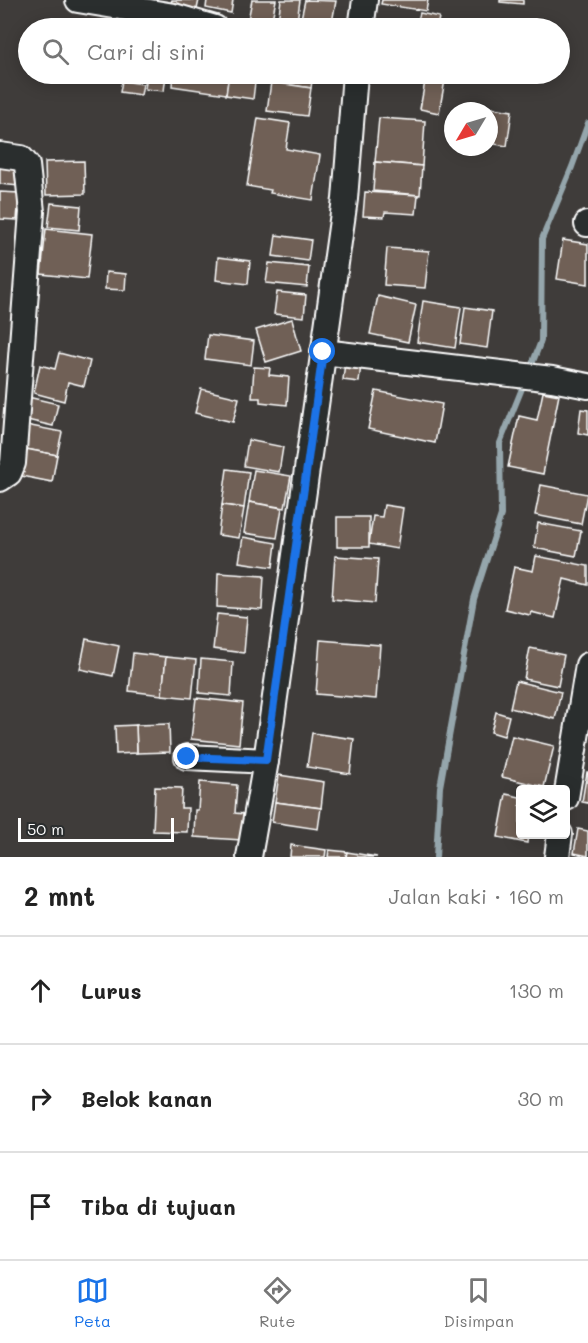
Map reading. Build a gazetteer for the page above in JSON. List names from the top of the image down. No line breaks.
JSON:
{"scale_bar":"50 m","north":"bottom left","page":{"search":"Cari di sini","scale":"50 m","heading":["2 mnt","Jalan kaki · 160 m"],"list":[["Lurus","130 m"],["Belok kanan","30 m"],"Tiba di tujuan"],"nav":["Peta","Rute","Disimpan"]}}
